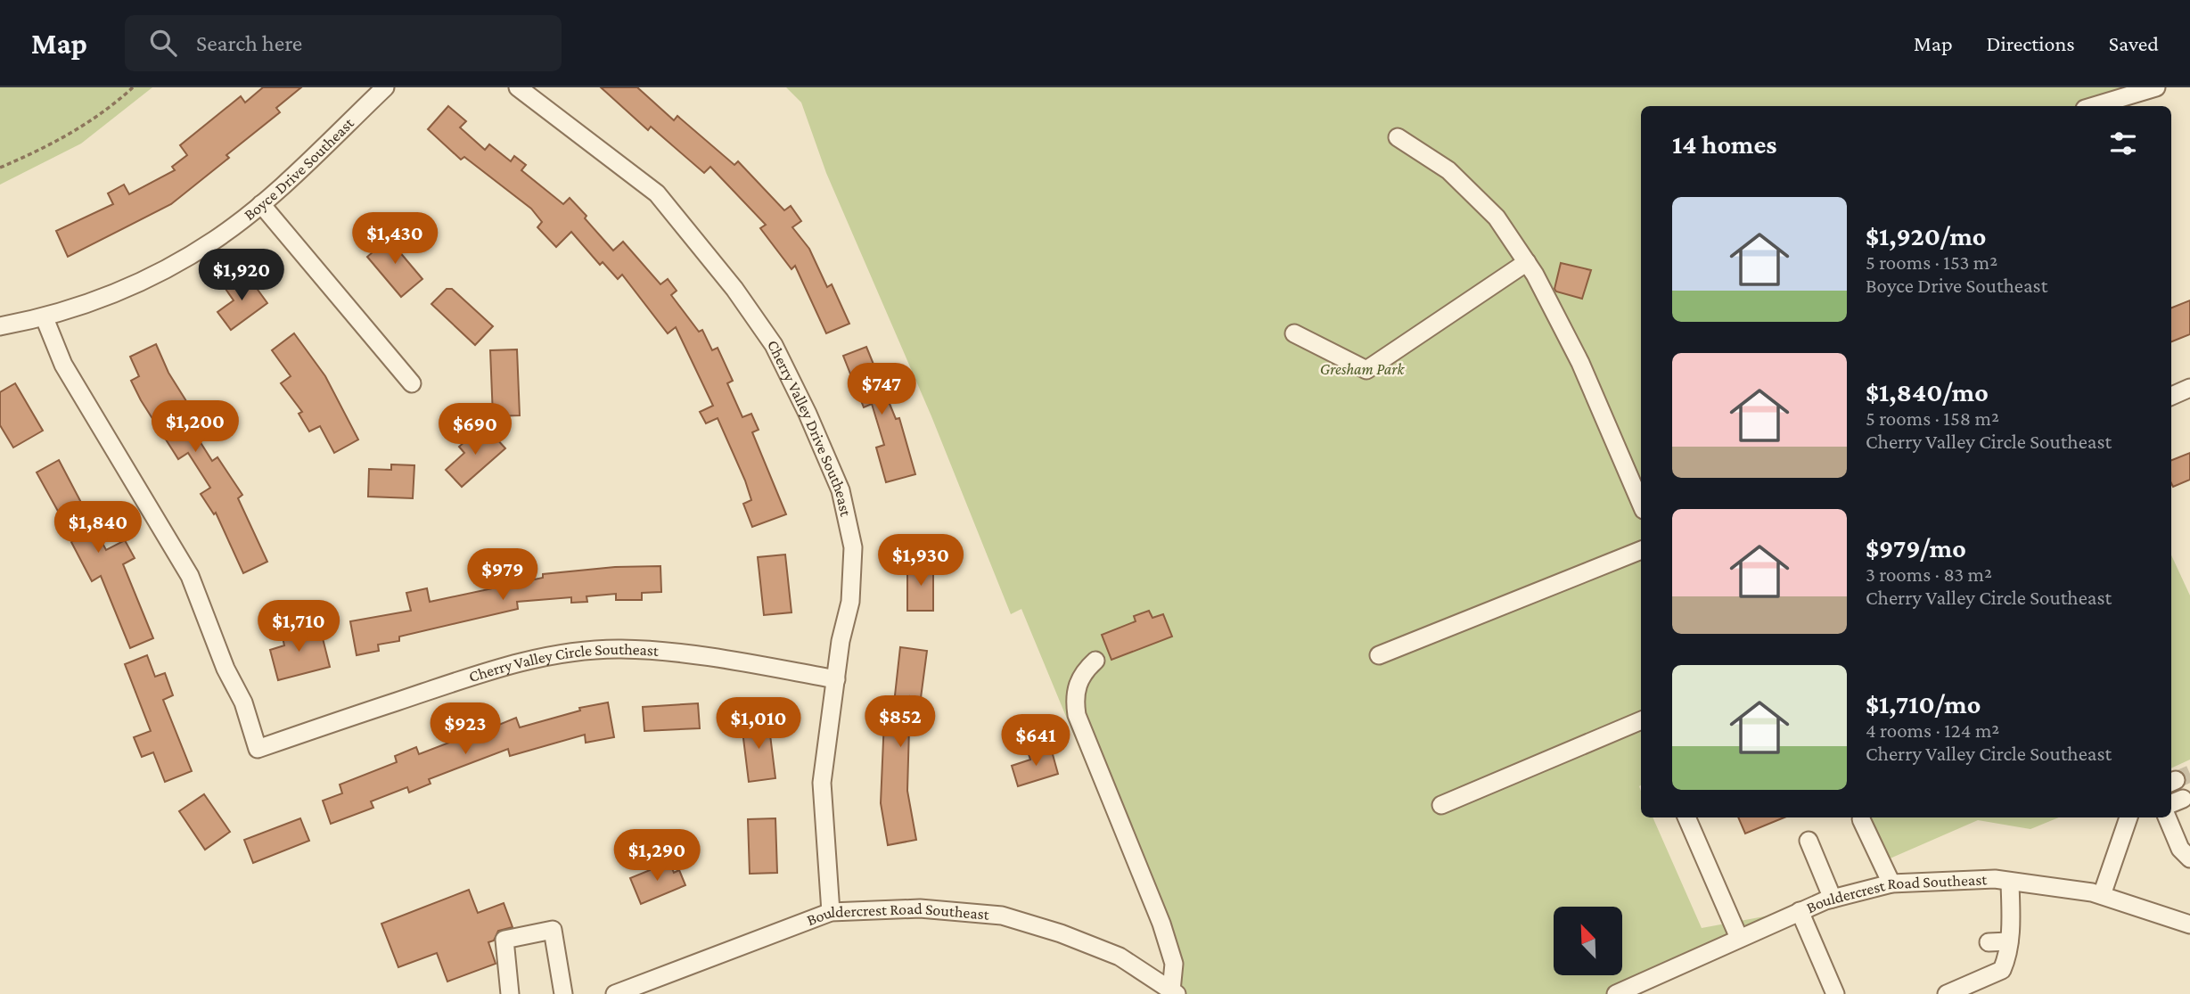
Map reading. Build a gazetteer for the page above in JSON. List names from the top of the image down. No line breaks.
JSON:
{"streets":{"street":["Boyce Drive Southeast","Cherry Valley Drive Southeast","Cherry Valley Circle Southeast","Bouldercrest Road Southeast"]},"crossings":[["Boyce Drive Southeast","Cherry Valley Circle Southeast"],["Cherry Valley Drive Southeast","Cherry Valley Circle Southeast"],["Cherry Valley Drive Southeast","Bouldercrest Road Southeast"]],"parks":["Gresham Park"],"north":"top left","page":{"header":"Map","search":"Search here","nav":["Map","Directions","Saved"],"heading":"14 homes","list":[{"name":"$1,920/mo","note":"5 rooms · 153 m² · Boyce Drive Southeast"},{"name":"$1,840/mo","note":"5 rooms · 158 m² · Cherry Valley Circle Southeast"},{"name":"$979/mo","note":"3 rooms · 83 m² · Cherry Valley Circle Southeast"},{"name":"$1,710/mo","note":"4 rooms · 124 m² · Cherry Valley Circle Southeast"}],"price":["$1,430","$1,920","$747","$1,200","$690","$1,840","$1,930","$979","$1,710","$852","$1,010","$923","$641","$1,290"]}}
